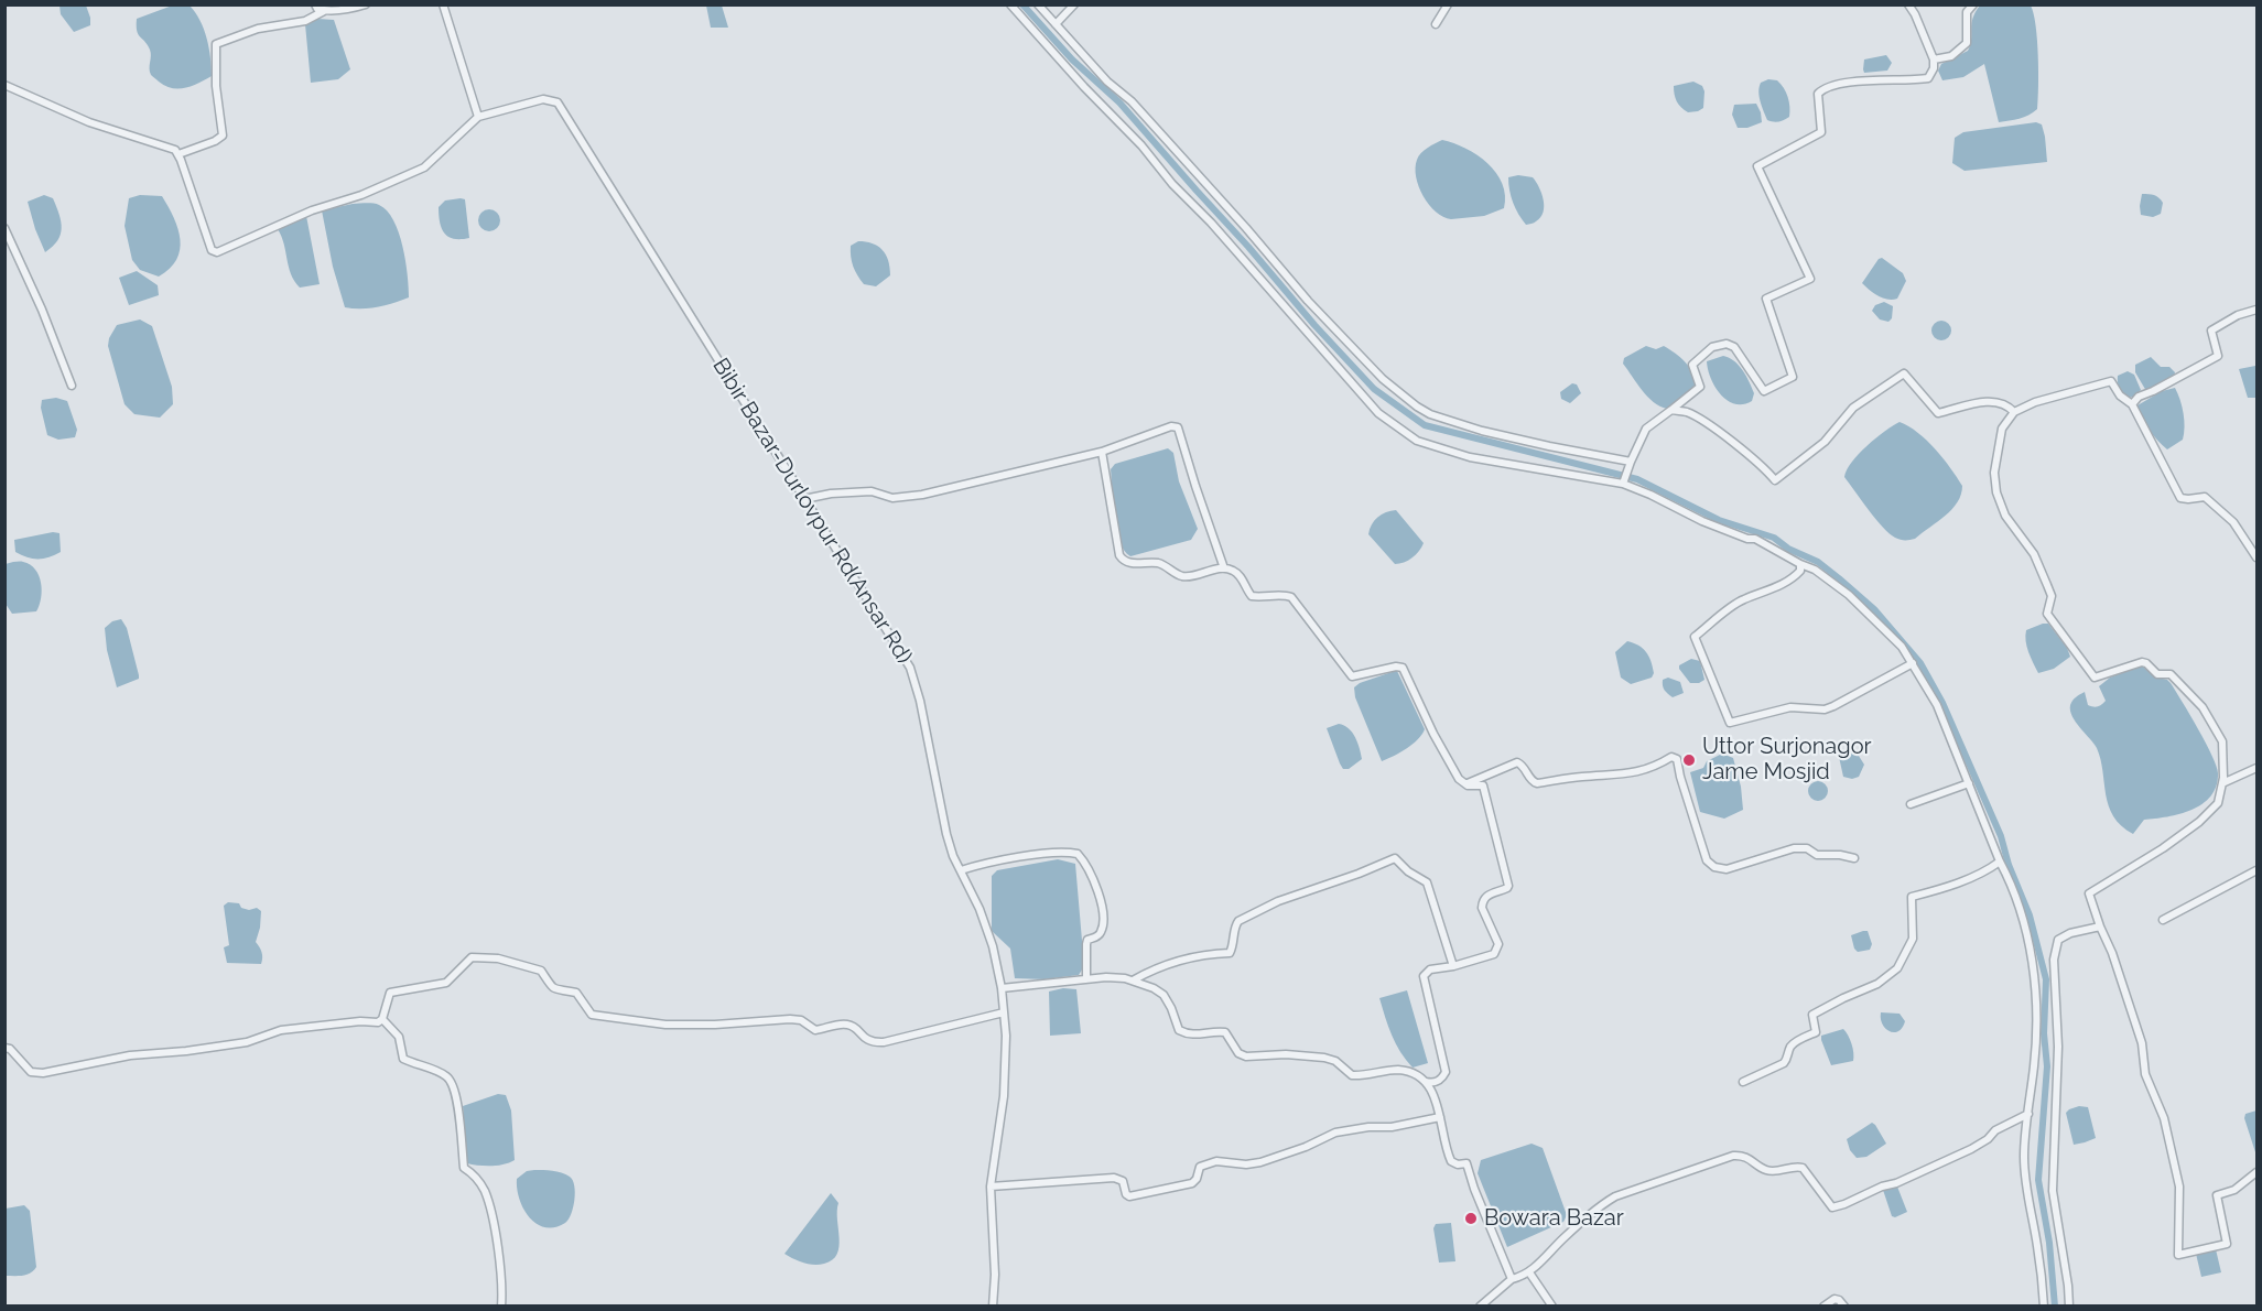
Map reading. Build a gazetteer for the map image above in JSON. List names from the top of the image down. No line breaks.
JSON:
{"streets":{"street":["Bibir Bazar-Durlovpur Rd(Ansar Rd)"]},"places":["Uttor Surjonagor Jame Mosjid","Bowara Bazar"]}
